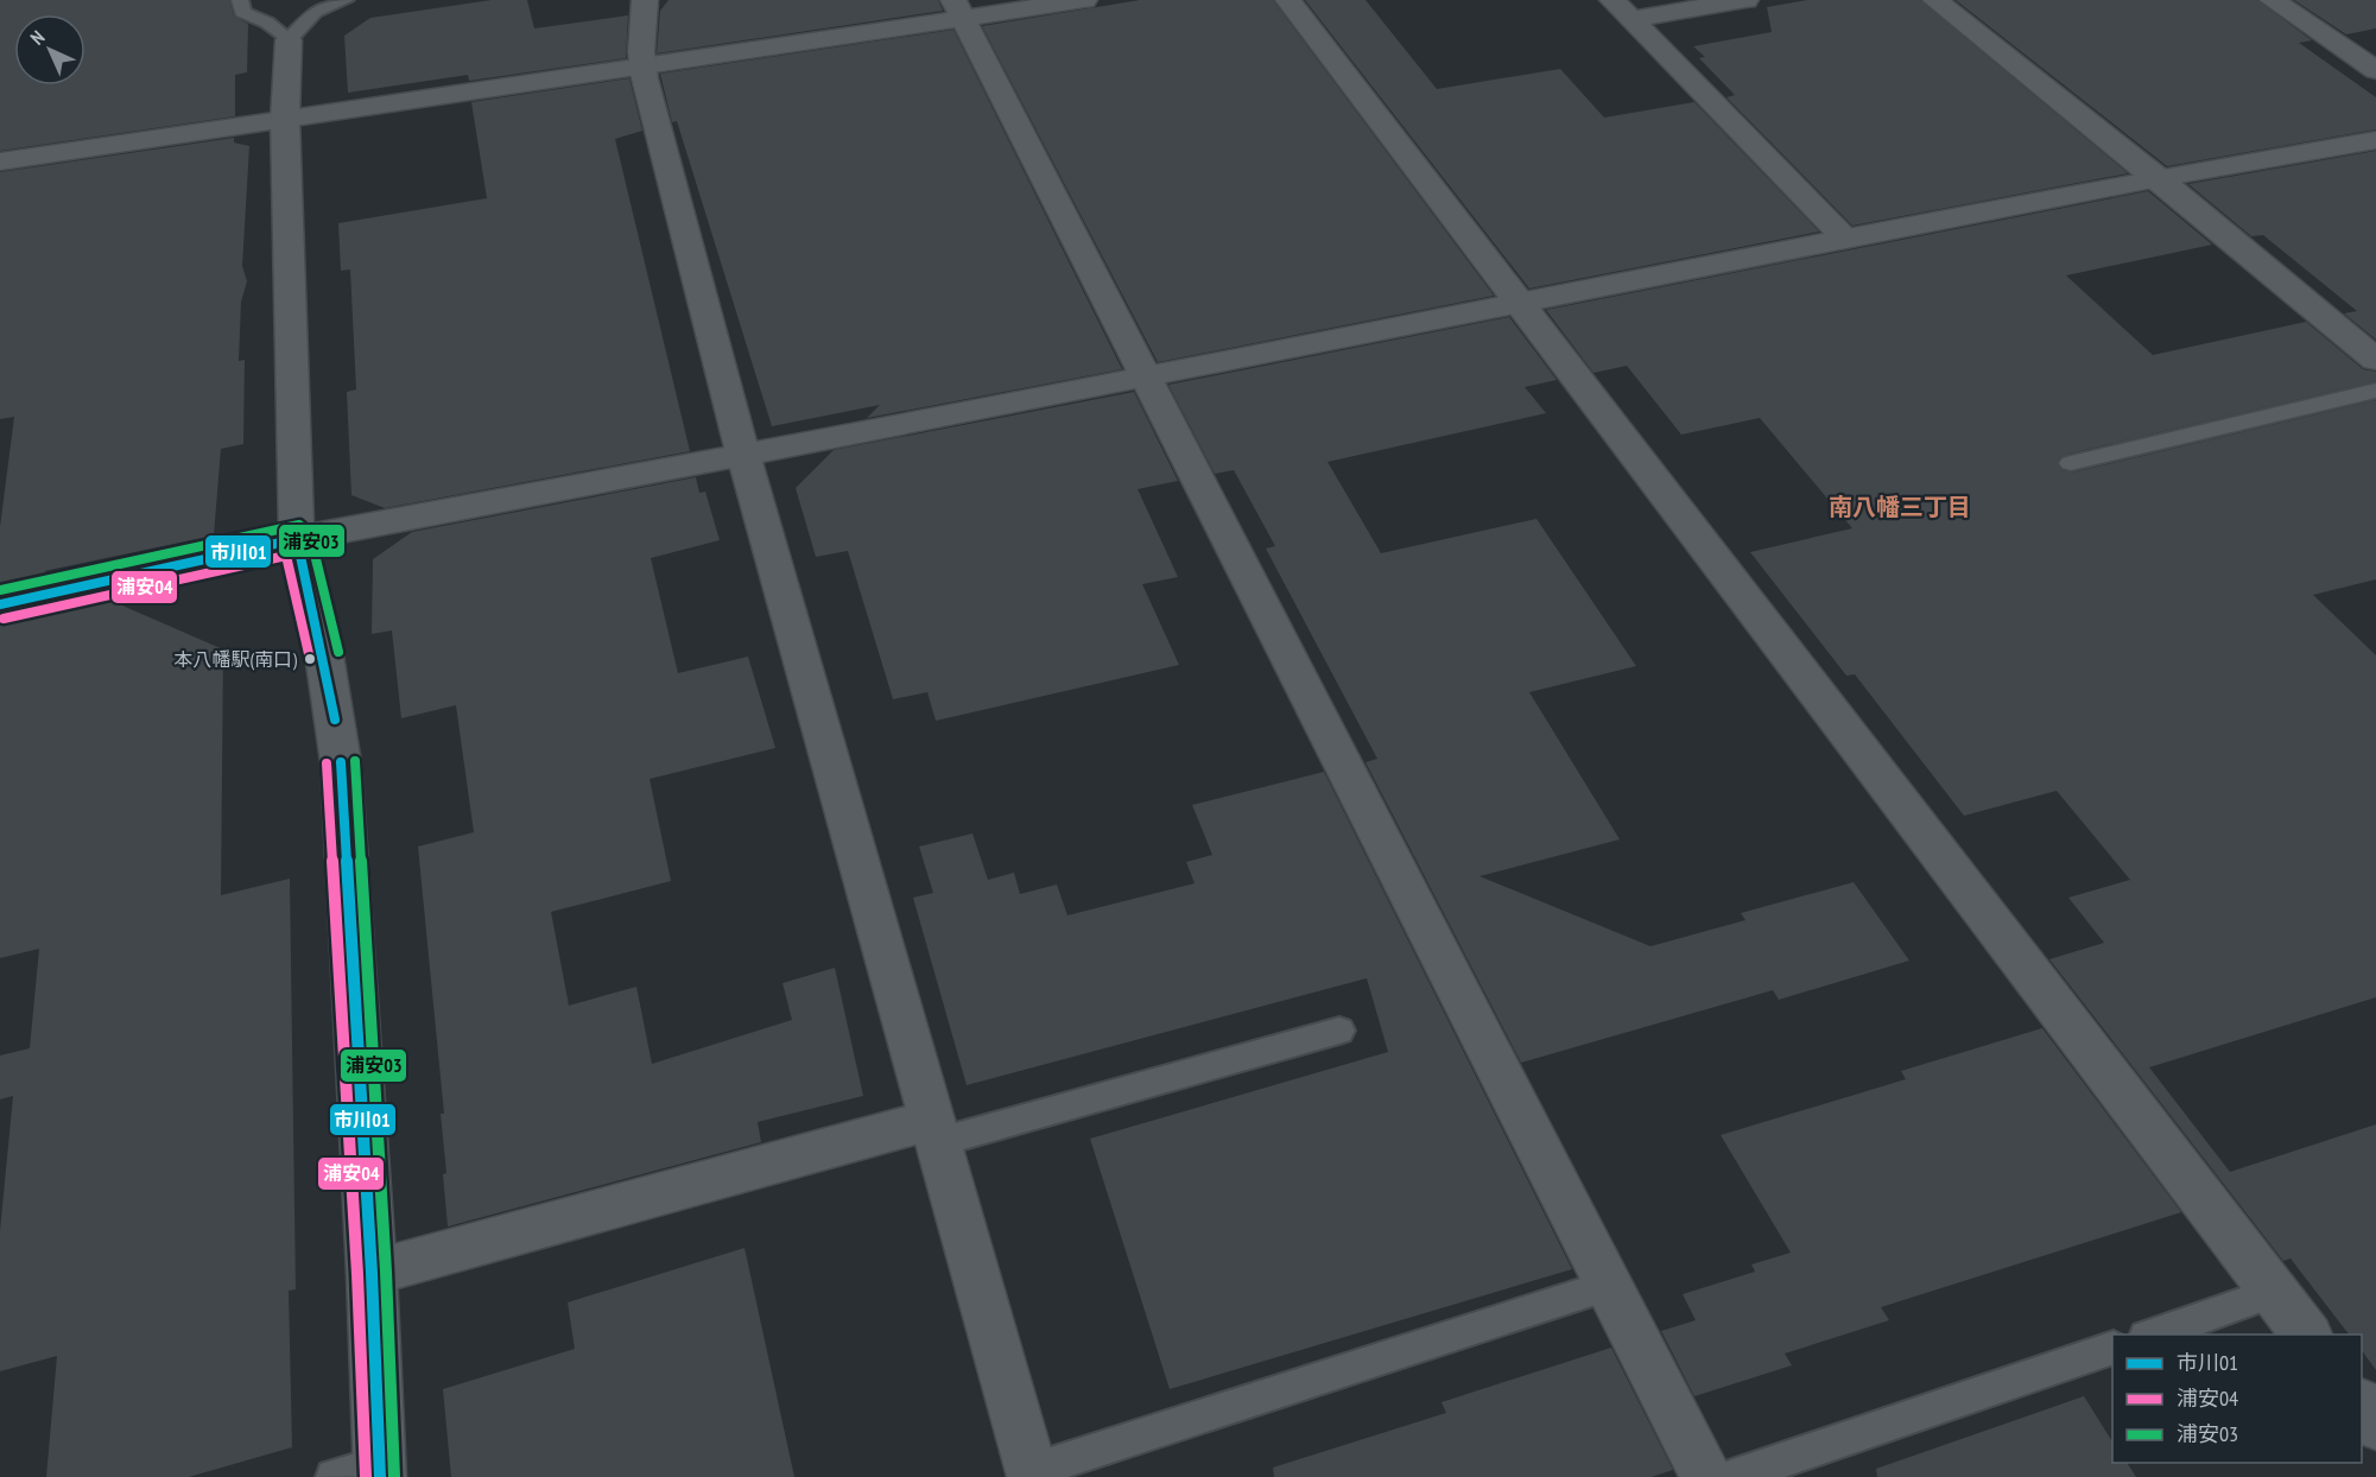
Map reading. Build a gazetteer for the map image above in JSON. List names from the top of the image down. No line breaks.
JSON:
{"districts":["南八幡三丁目"],"places":["本八幡駅(南口)"],"lines":["transit line 浦安03","transit line 市川01","transit line 浦安04"],"legend":["市川01","浦安04","浦安03"],"north":"top left"}
